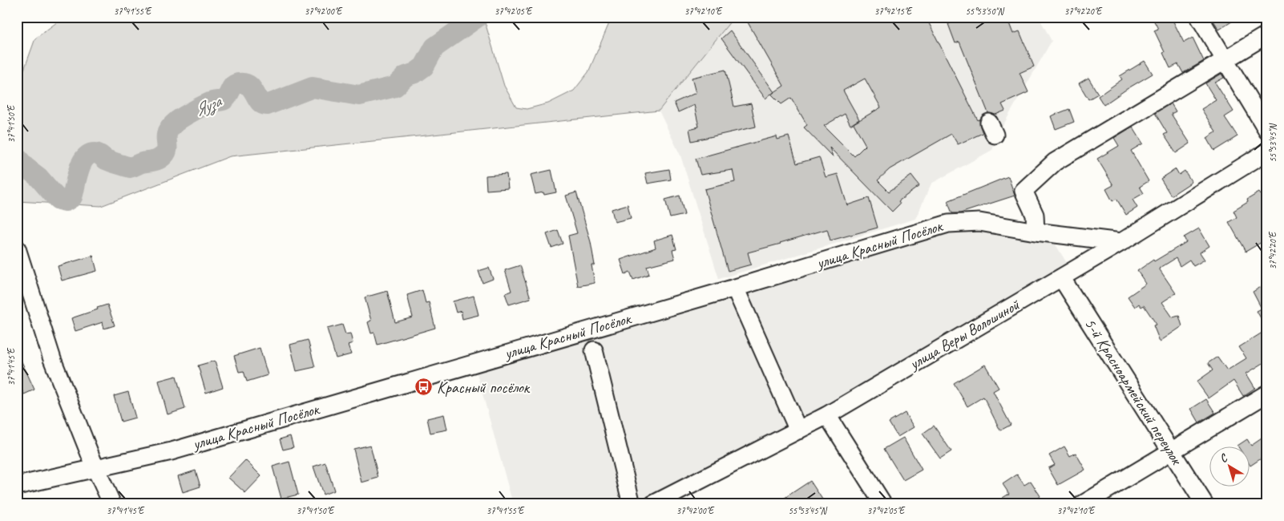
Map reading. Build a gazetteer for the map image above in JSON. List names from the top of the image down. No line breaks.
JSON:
{"streets":{"street":["улица Красный Посёлок","улица Веры Волошиной","5-й Красноармейский переулок"]},"crossings":[["улица Красный Посёлок","улица Веры Волошиной"],["улица Веры Волошиной","5-й Красноармейский переулок"]],"water":["Яуза"],"places":{"bus stop":["Красный посёлок"]},"north":"top left","coordinates":["37°41'55\"E","37°42'00\"E","37°42'05\"E","37°42'10\"E","37°42'15\"E","55°53'50\"N","37°42'20\"E","37°41'50\"E","55°53'45\"N","37°41'45\"E"]}
